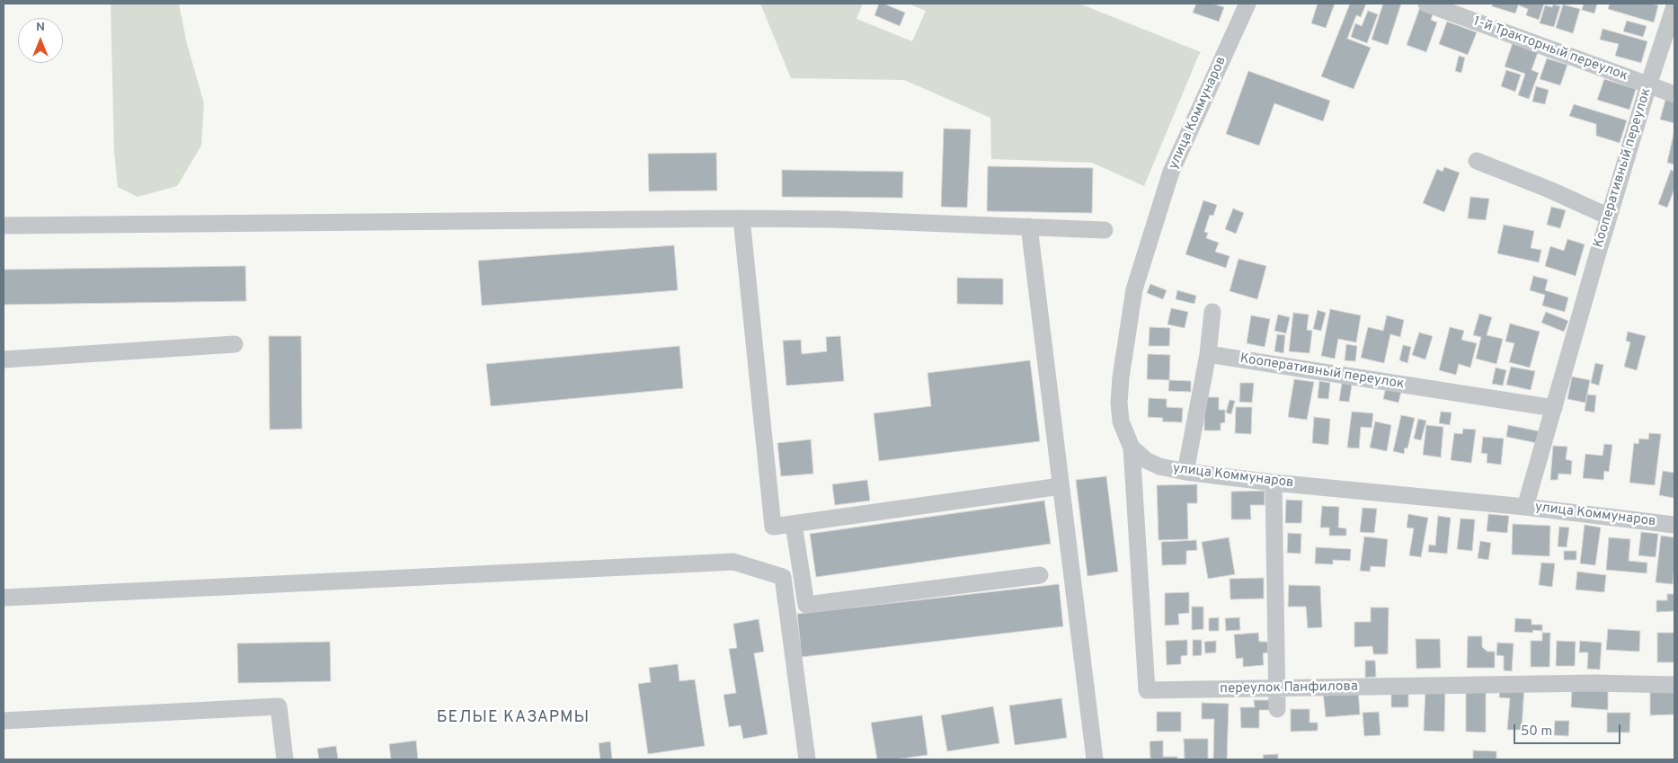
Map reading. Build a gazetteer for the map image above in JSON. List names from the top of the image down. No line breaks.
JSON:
{"streets":{"street":["1-й Тракторный переулок","улица Коммунаров","Кооперативный переулок","переулок Панфилова"]},"crossings":[["1-й Тракторный переулок","Кооперативный переулок"],["улица Коммунаров","Кооперативный переулок"],["улица Коммунаров","переулок Панфилова"]],"districts":["БЕЛЫЕ КАЗАРМЫ"],"scale_bar":"50 m","north":"top"}
